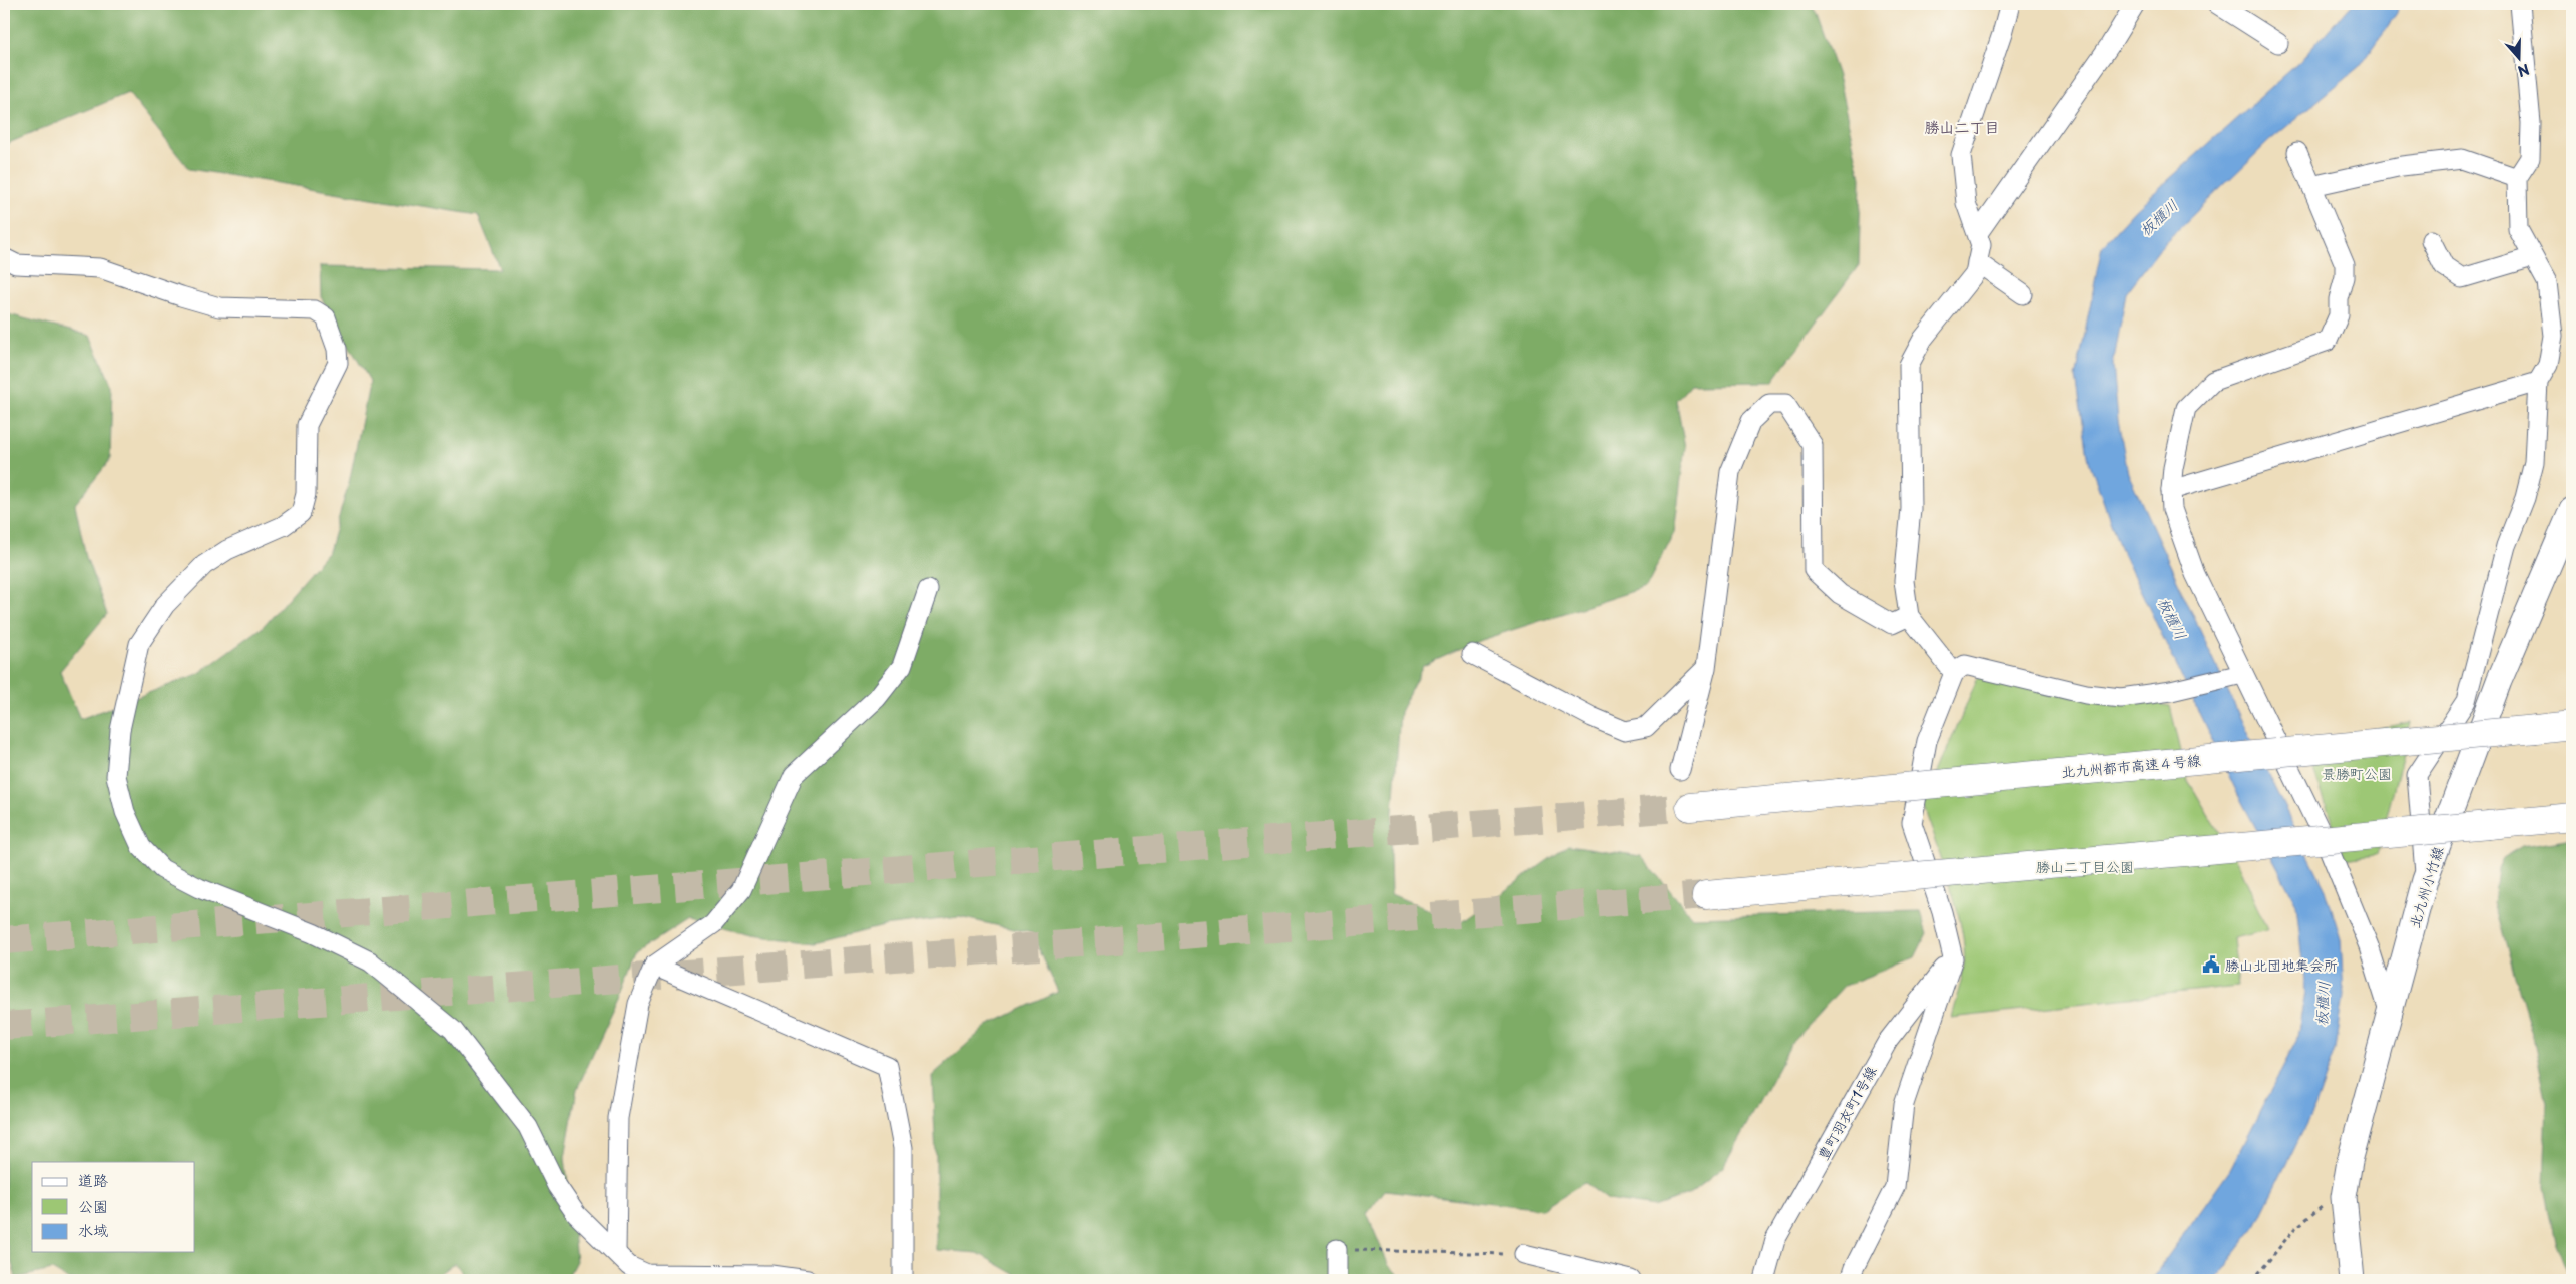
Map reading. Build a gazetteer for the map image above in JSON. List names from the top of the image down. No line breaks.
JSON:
{"streets":{"highway":["北九州都市高速４号線"],"main road":["北九州小竹線"],"street":["豊町羽衣町1号線"]},"districts":["勝山二丁目"],"water":["板櫃川"],"parks":["景勝町公園","勝山二丁目公園"],"places":{"public building":["勝山北団地集会所"]},"legend":["道路","公園","水域"],"north":"bottom"}
